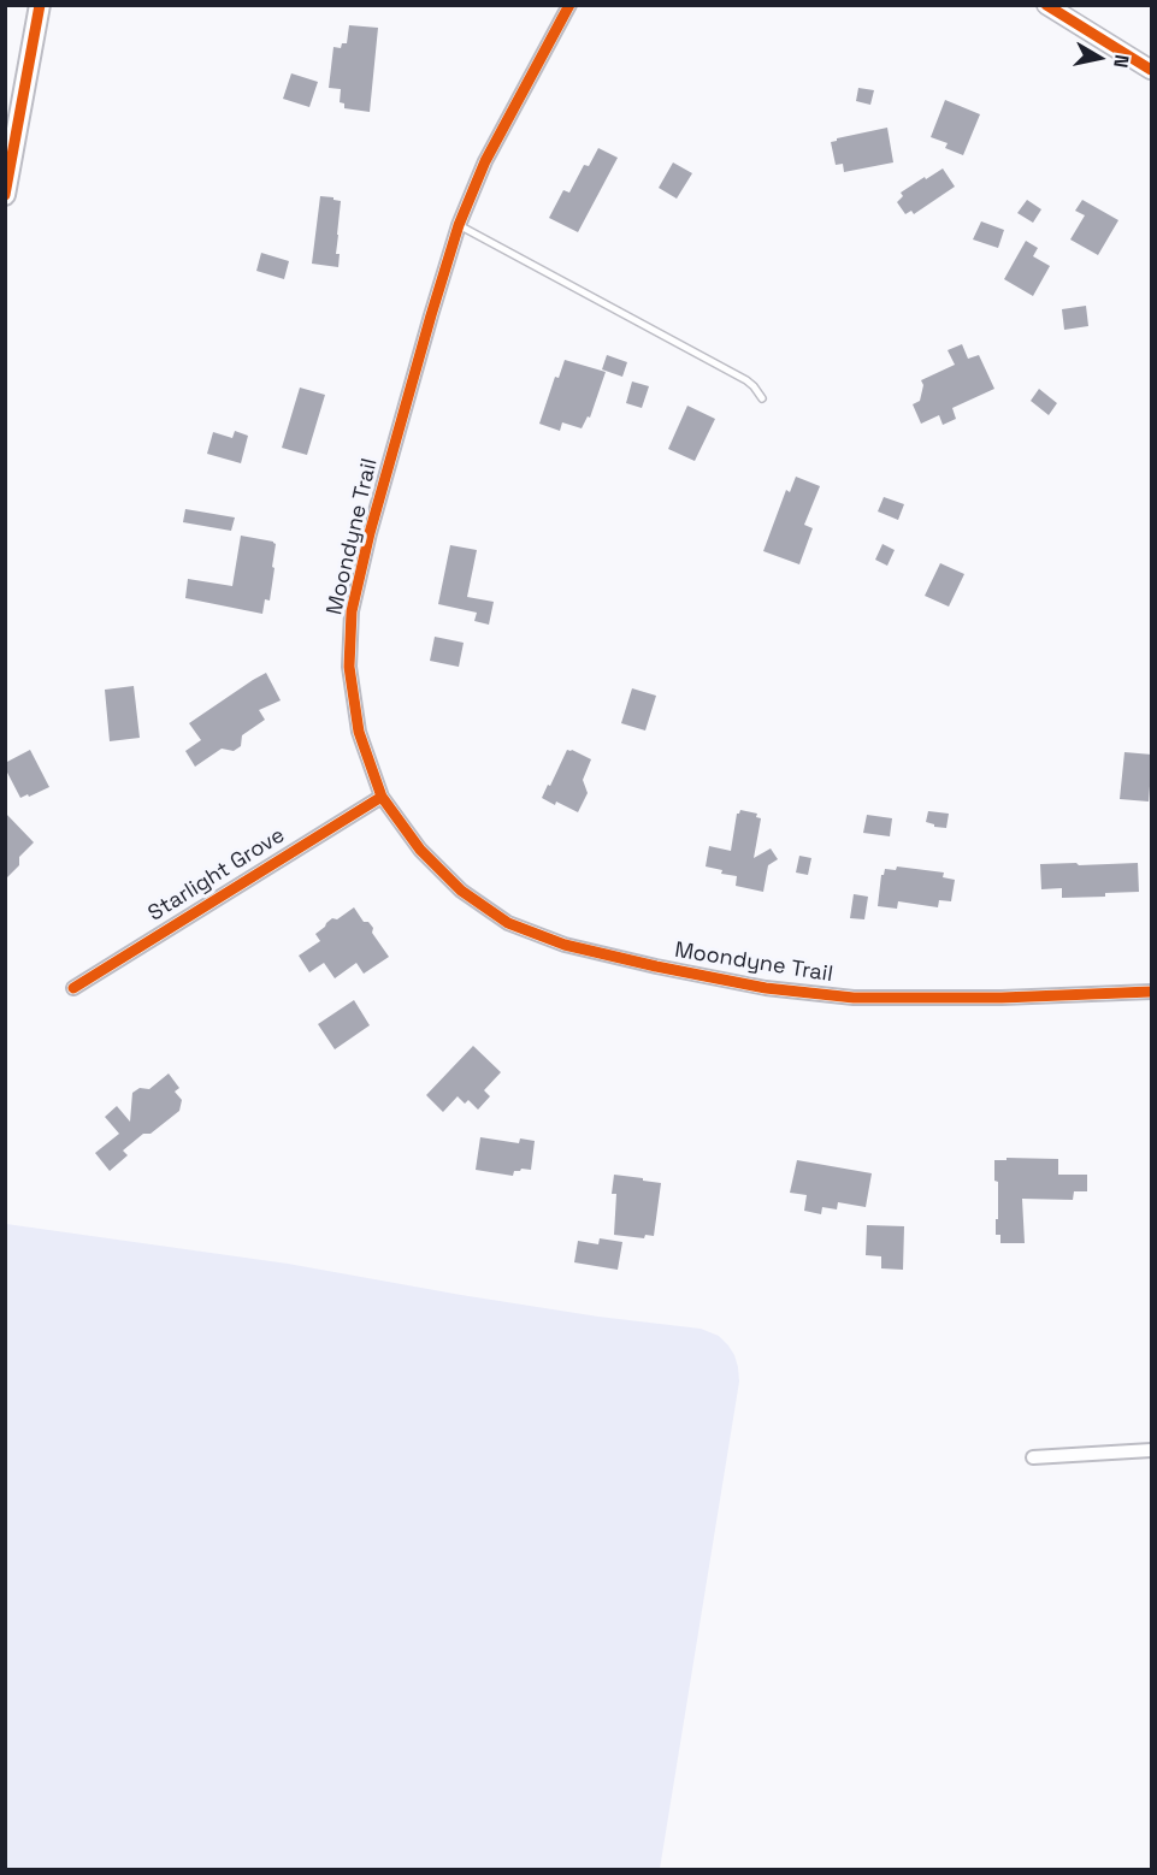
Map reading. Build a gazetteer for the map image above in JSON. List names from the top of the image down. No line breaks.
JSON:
{"streets":{"street":["Moondyne Trail","Starlight Grove"]},"crossings":[["Moondyne Trail","Starlight Grove"]],"north":"right"}
